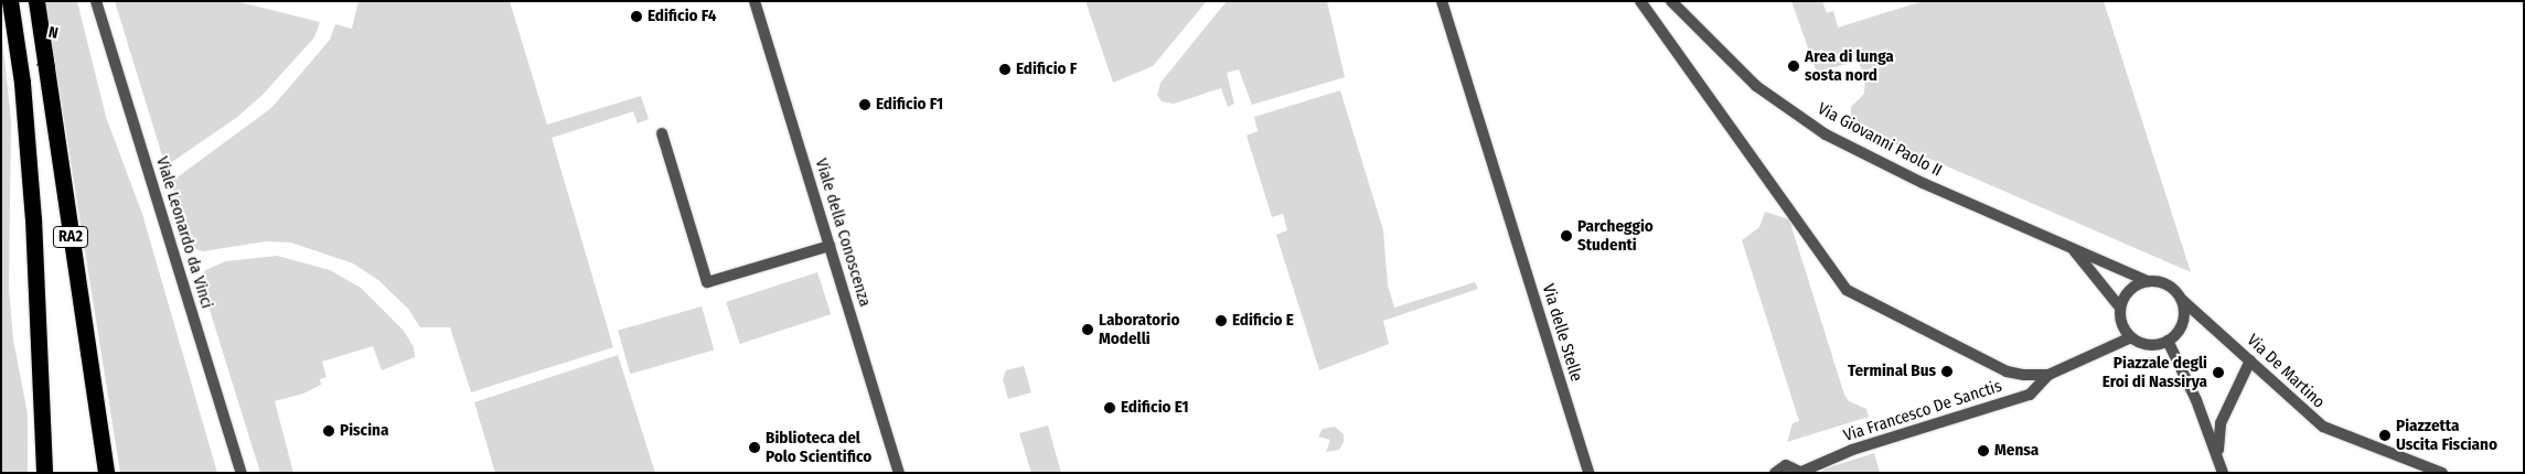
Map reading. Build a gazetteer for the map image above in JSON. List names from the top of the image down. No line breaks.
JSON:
{"streets":{"highway":["RA2"],"street":["Via Giovanni Paolo II","Viale Leonardo da Vinci","Viale della Conoscenza","Via delle Stelle","Via De Martino","Via Francesco De Sanctis"]},"crossings":[["Via Giovanni Paolo II","Via De Martino"]],"places":["Edificio F4","Area di lunga sosta nord","Edificio F","Edificio F1","Parcheggio Studenti","Edificio E","Laboratorio Modelli","Terminal Bus","Piazzale degli Eroi di Nassirya","Edificio E1","Piscina","Piazzetta Uscita Fisciano","Biblioteca del Polo Scientifico","Mensa"],"north":"top"}
